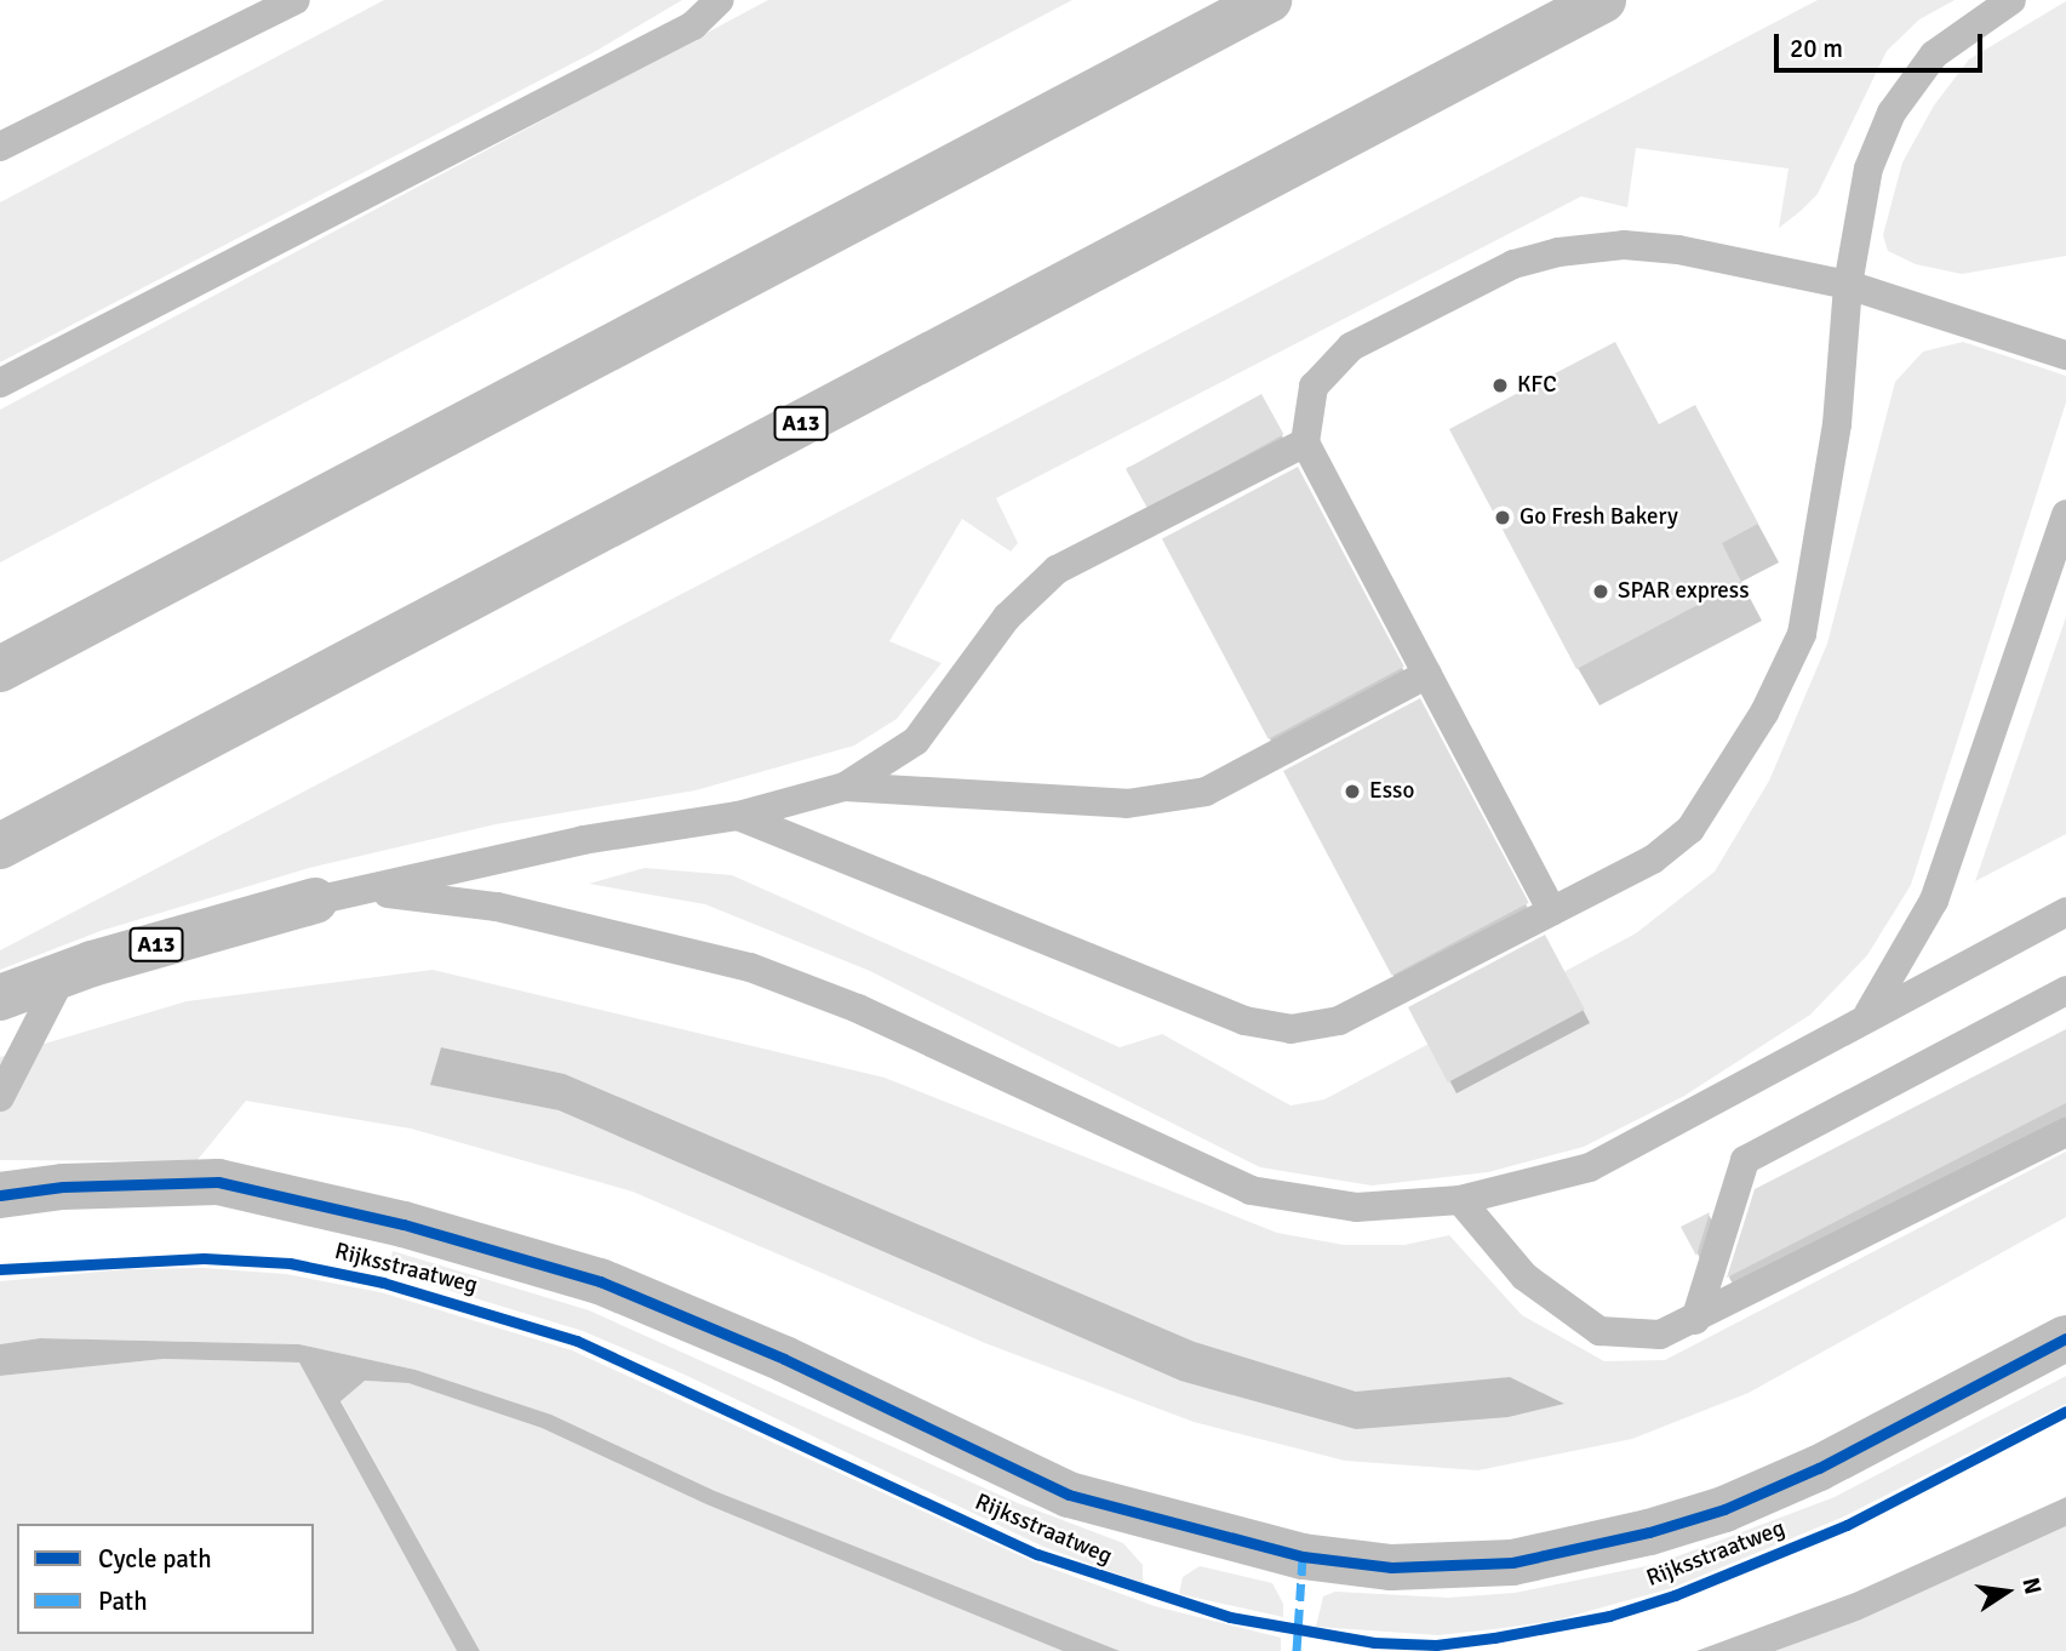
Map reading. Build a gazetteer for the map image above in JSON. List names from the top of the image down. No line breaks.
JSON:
{"streets":{"main road":["A13","Rijksstraatweg"]},"places":["KFC","Go Fresh Bakery","SPAR express","Esso"],"legend":["Cycle path","Path"],"scale_bar":"20 m","north":"right"}
